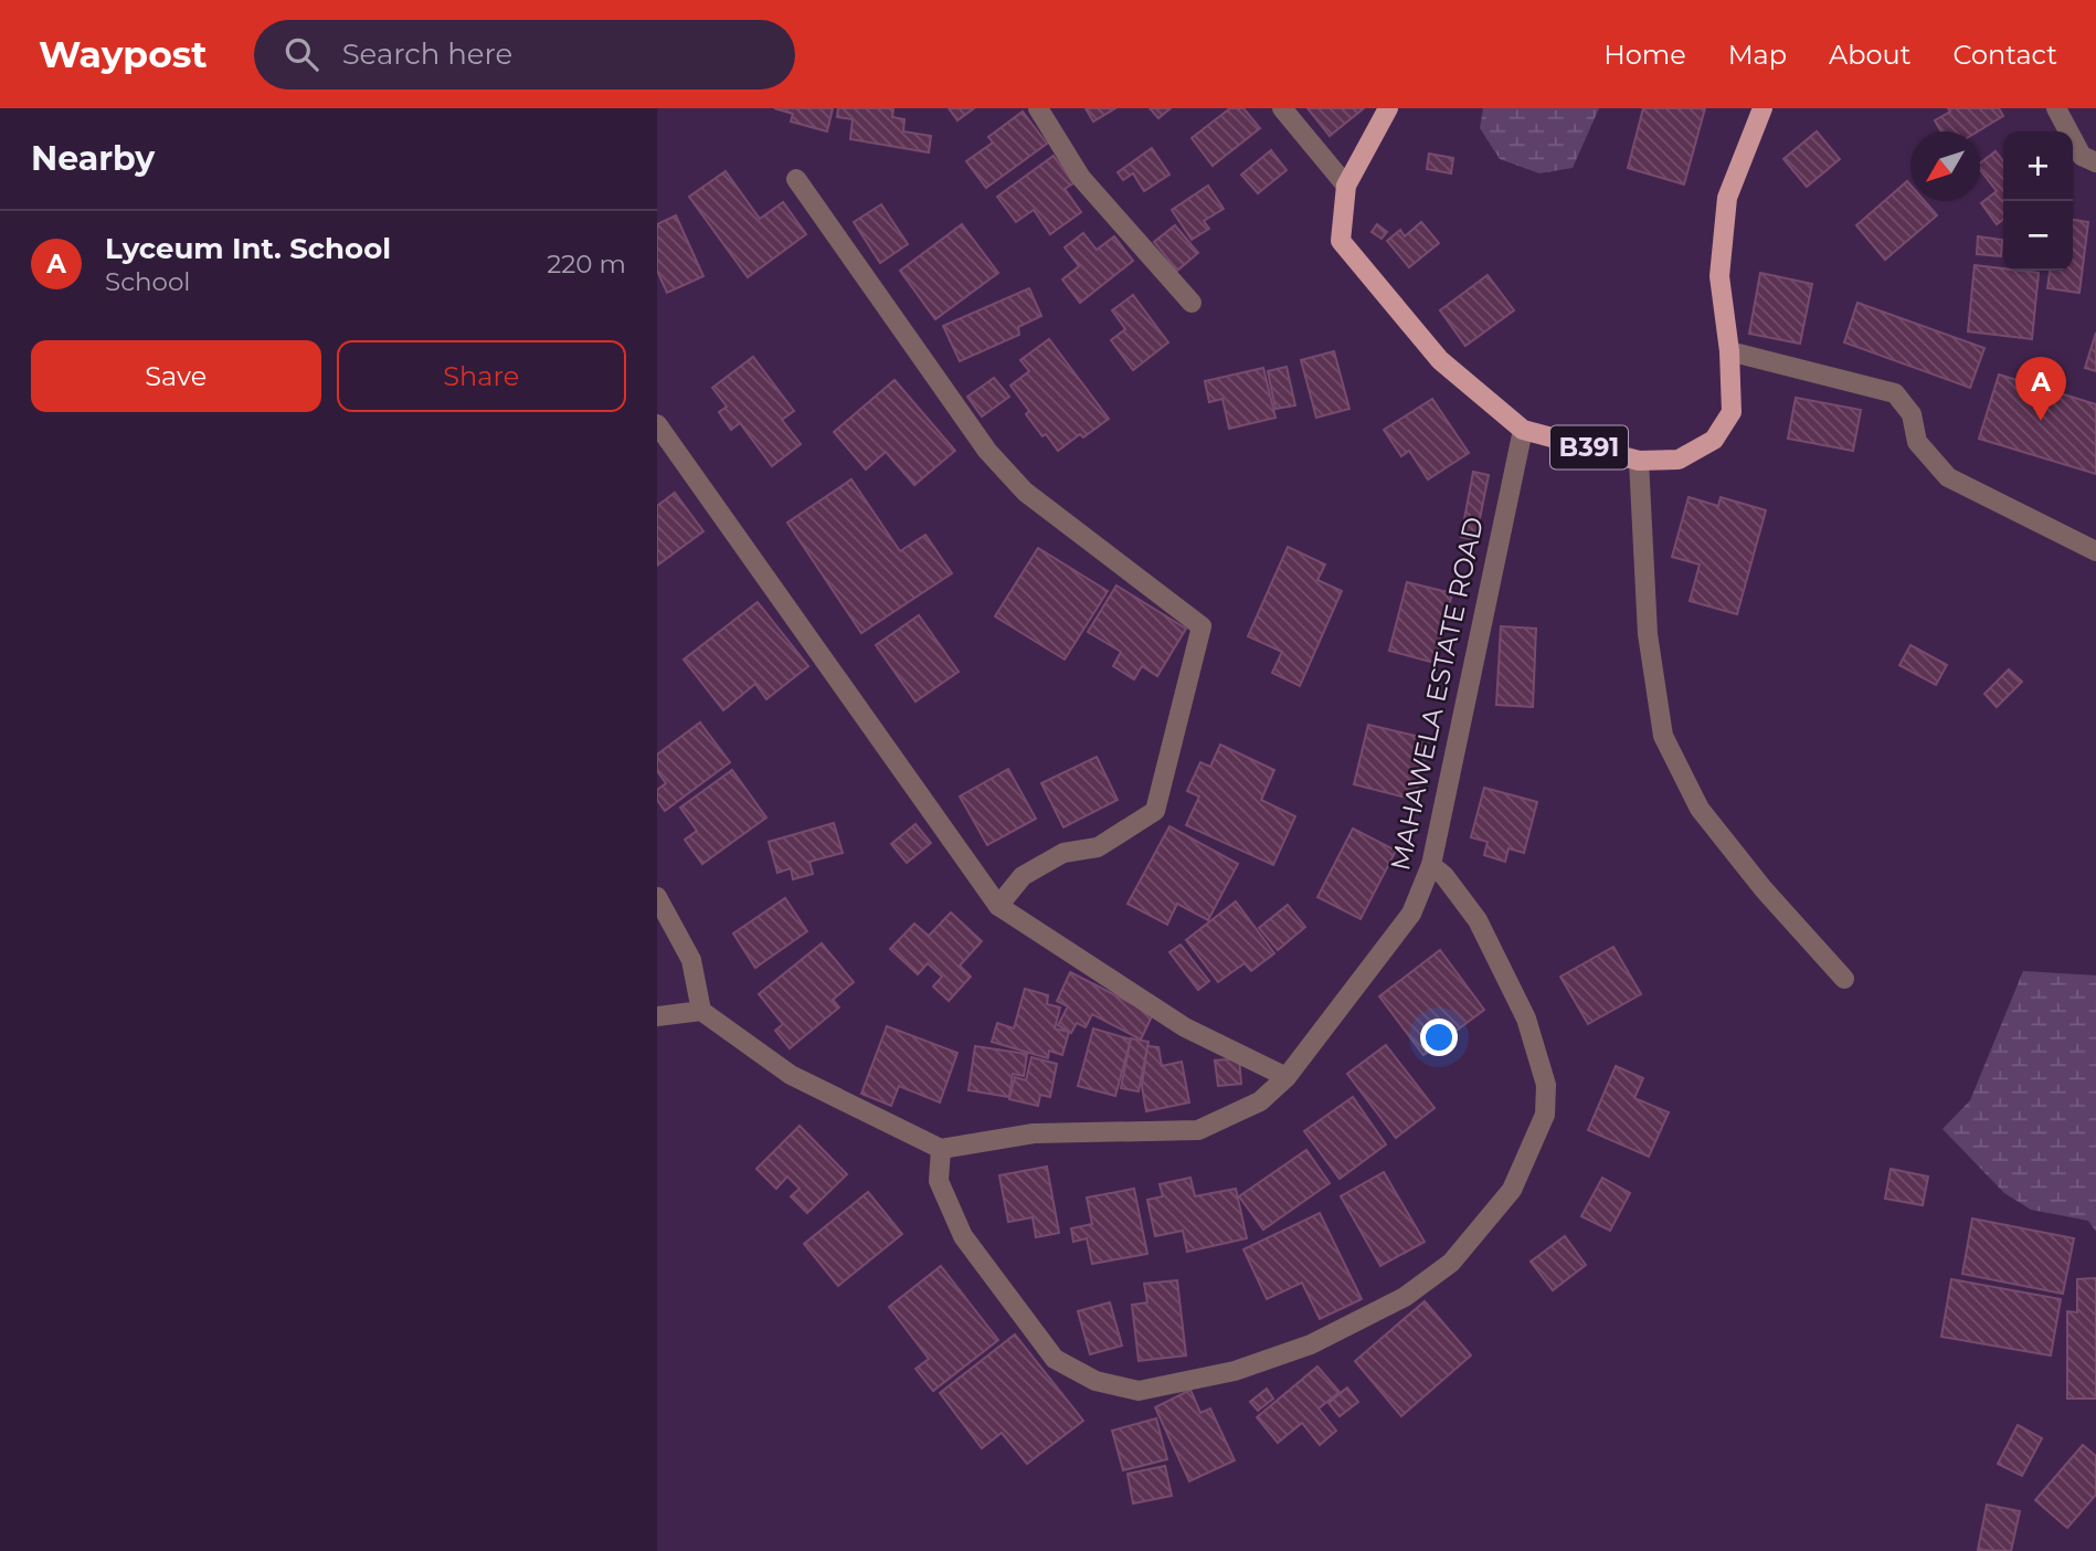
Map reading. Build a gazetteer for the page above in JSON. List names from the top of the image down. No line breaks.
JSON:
{"streets":{"main road":["B391"],"street":["MAHAWELA ESTATE ROAD"]},"crossings":[["B391","MAHAWELA ESTATE ROAD"]],"north":"bottom left","page":{"header":"Waypost","search":"Search here","nav":["Home","Map","About","Contact"],"heading":"Nearby","map_buttons":["+","−"],"list":[{"mark":"A","name":"Lyceum Int. School","note":"School","value":"220 m"}],"buttons":["Save","Share"],"pins":"A"}}
